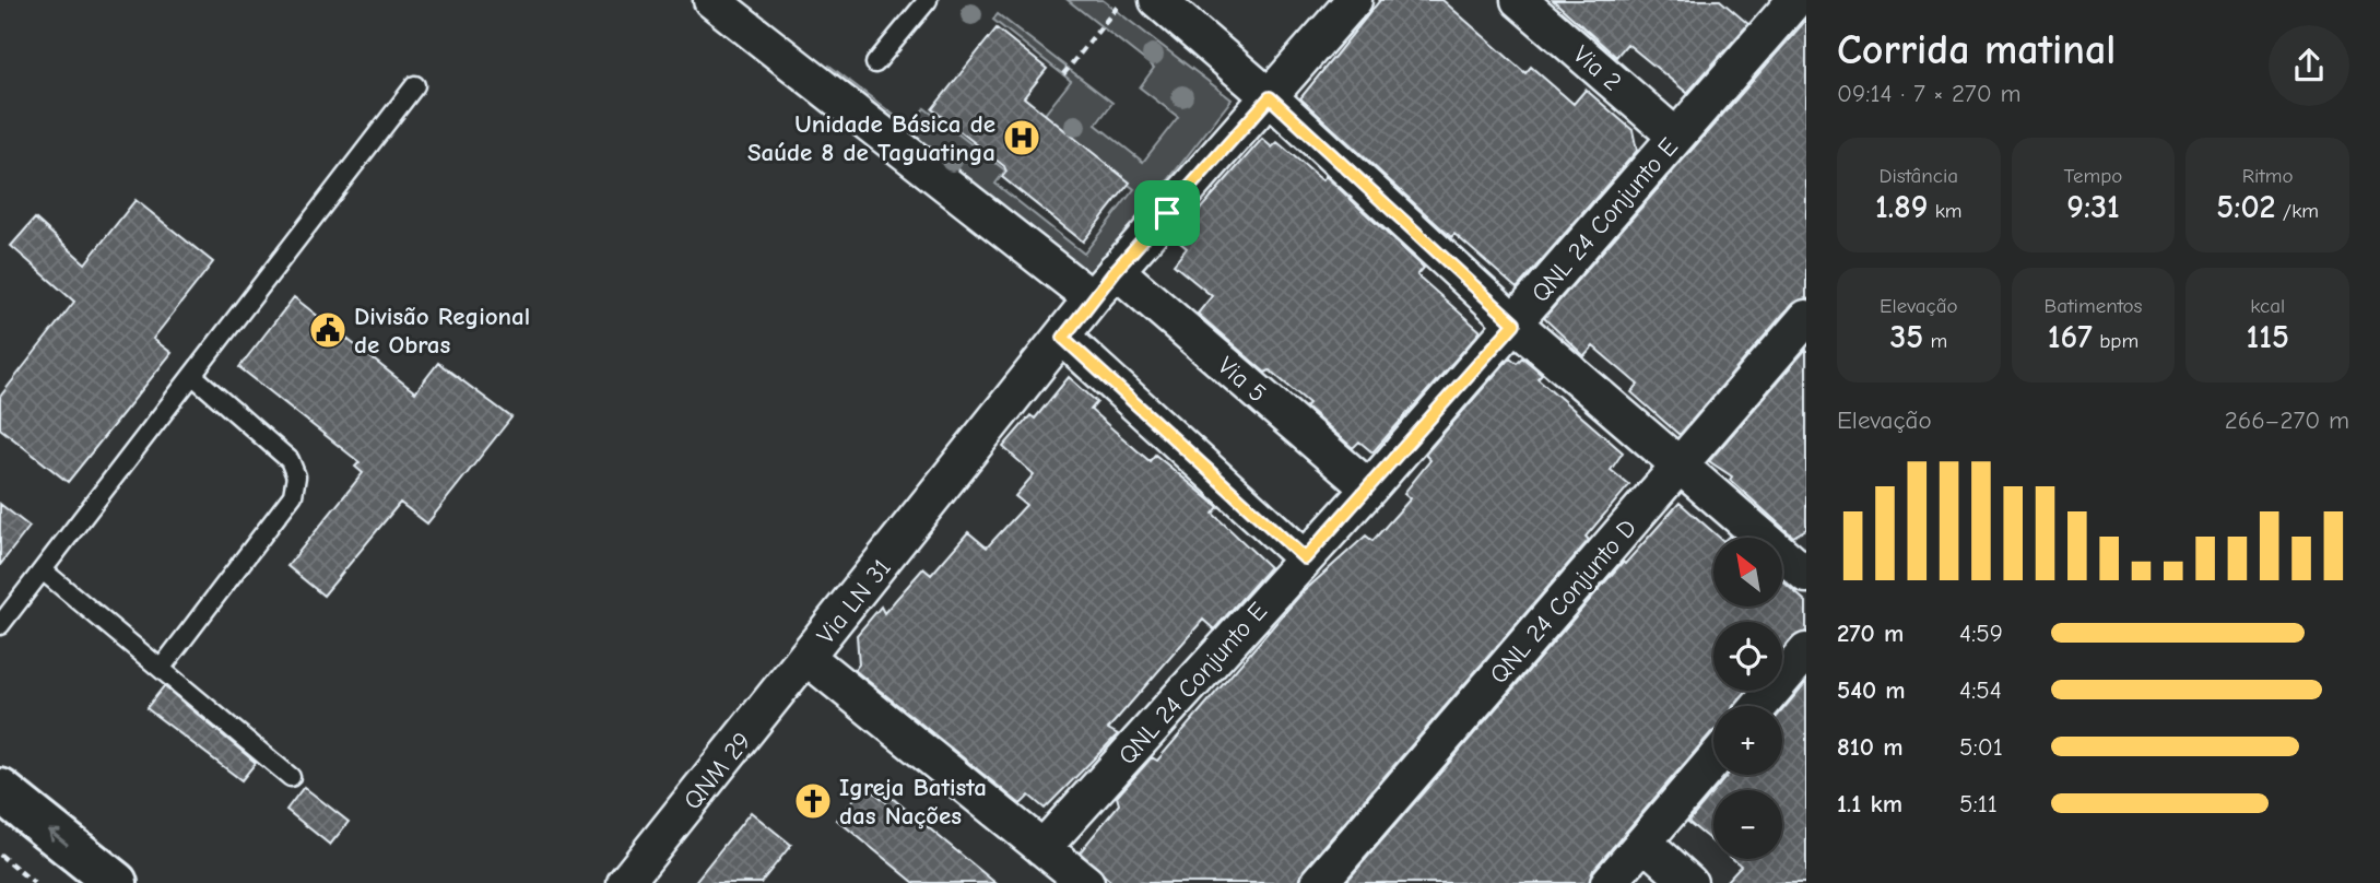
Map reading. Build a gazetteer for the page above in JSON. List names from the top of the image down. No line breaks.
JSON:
{"streets":{"street":["Via 2","QNL 24 Conjunto E","Via 5","Via LN 31","QNL 24 Conjunto D","QNM 29"]},"crossings":[["Via 2","QNL 24 Conjunto E"],["QNL 24 Conjunto E","Via 5"],["QNL 24 Conjunto E","Via LN 31"],["Via 5","Via LN 31"],["Via LN 31","QNM 29"]],"places":{"hospital":["Unidade Básica de Saúde 8 de Taguatinga"],"public building":["Divisão Regional de Obras"],"church":["Igreja Batista das Nações"]},"north":"top left","page":{"heading":["Corrida matinal","09:14 · 7 × 270 m"],"stats":[["Distância","1.89 km"],["Tempo","9:31"],["Ritmo","5:02 /km"],["Elevação","35 m"],["Batimentos","167 bpm"],["kcal","115"]],"chart":["Elevação","266–270 m"],"map_buttons":["+","−"],"list":[{"name":"270 m","note":"4:59"},{"name":"540 m","note":"4:54"},{"name":"810 m","note":"5:01"},{"name":"1.1 km","note":"5:11"}]}}
